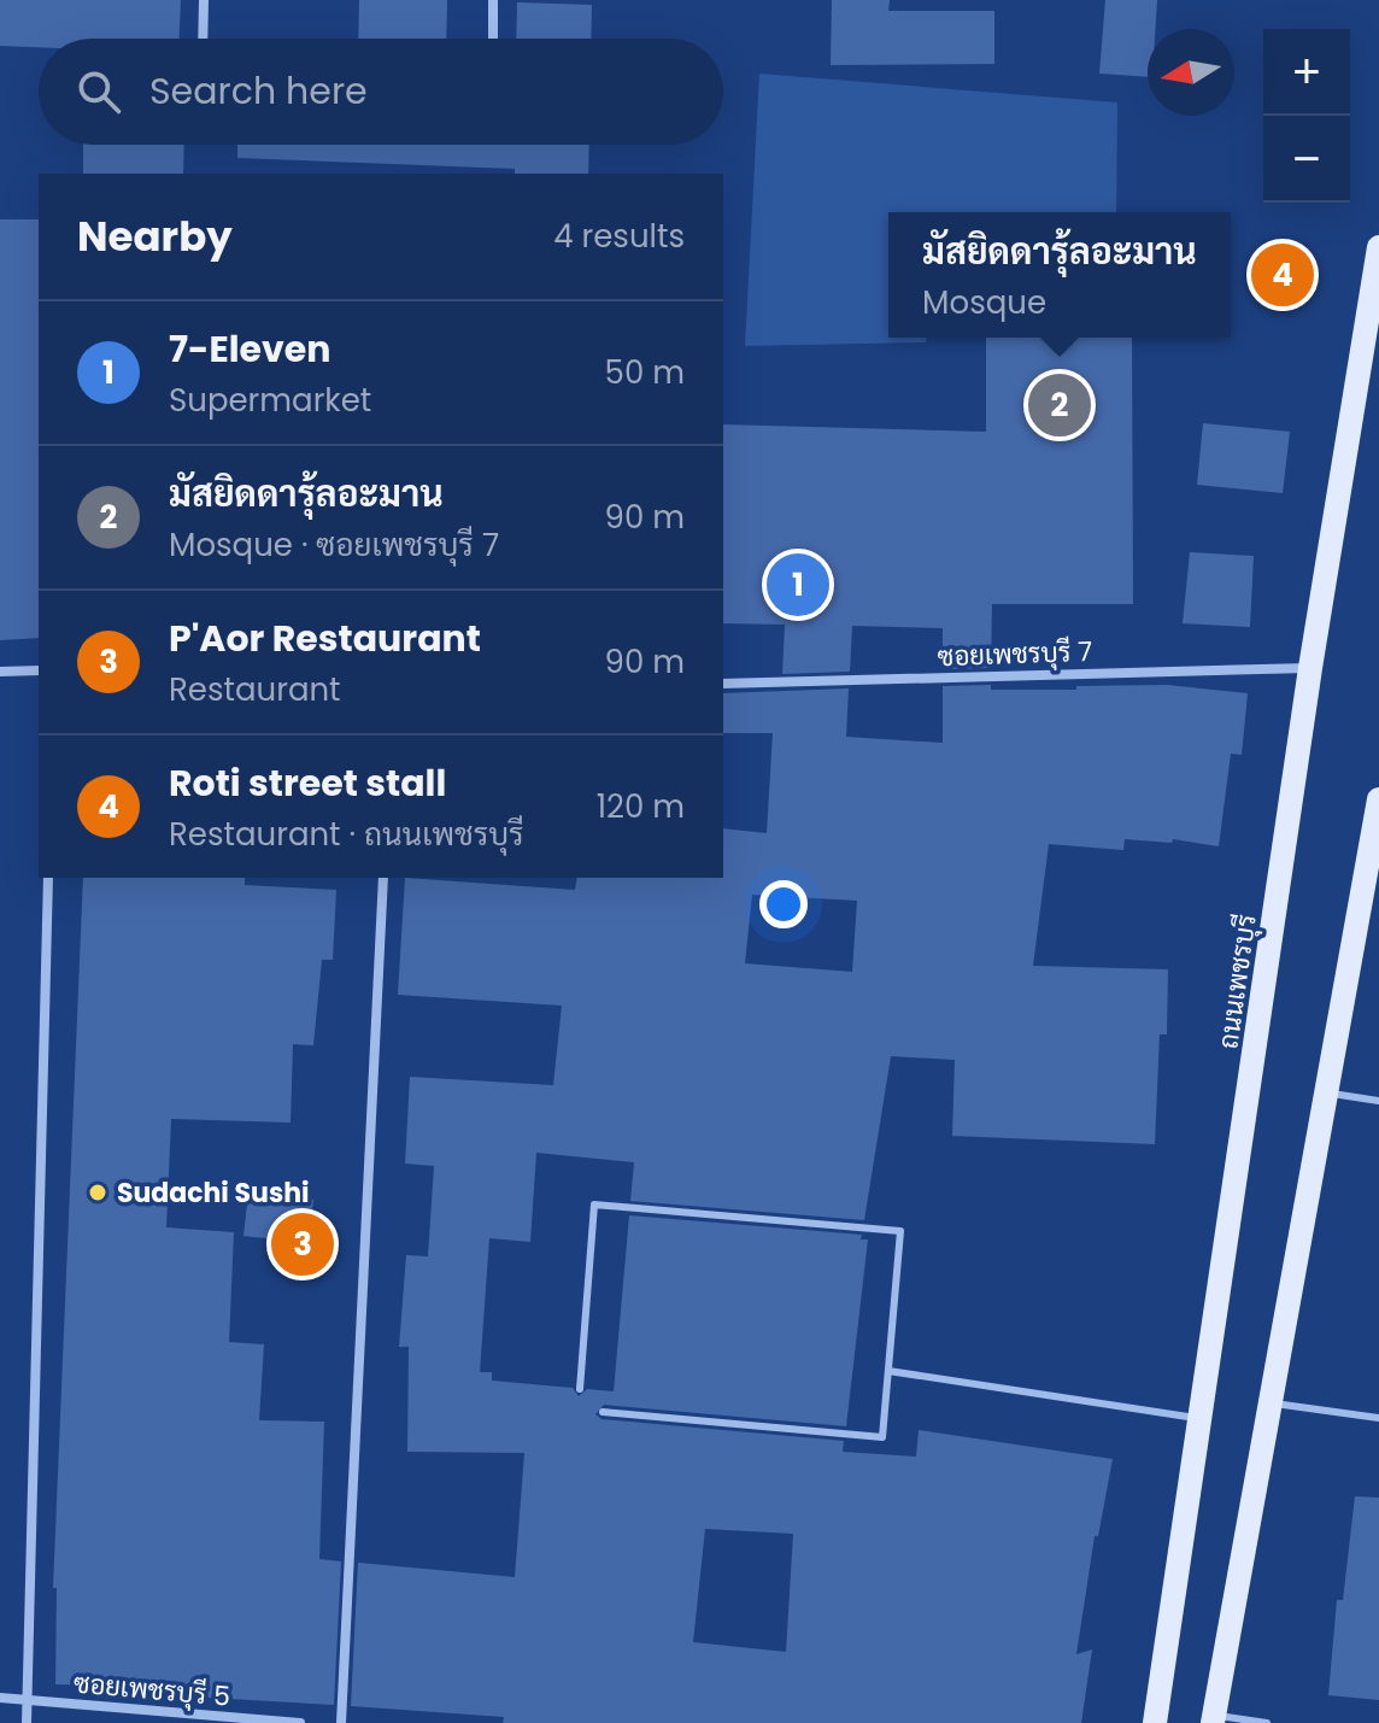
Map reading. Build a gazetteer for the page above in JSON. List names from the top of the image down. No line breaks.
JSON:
{"streets":{"main road":["ถนนเพชรบุรี"],"street":["ซอยเพชรบุรี 7","ซอยเพชรบุรี 5"]},"crossings":[["ซอยเพชรบุรี 7","ถนนเพชรบุรี"]],"places":["Sudachi Sushi"],"north":"left","page":{"map_buttons":["+","−"],"search":"Search here","heading":["Nearby","4 results"],"popup":["มัสยิดดารุ้ลอะมาน","Mosque"],"pins":["4","2","1","3"],"list":[{"mark":"1","name":"7-Eleven","note":"Supermarket","value":"50 m"},{"mark":"2","name":"มัสยิดดารุ้ลอะมาน","note":"Mosque · ซอยเพชรบุรี 7","value":"90 m"},{"mark":"3","name":"P'Aor Restaurant","note":"Restaurant","value":"90 m"},{"mark":"4","name":"Roti street stall","note":"Restaurant · ถนนเพชรบุรี","value":"120 m"}]}}
